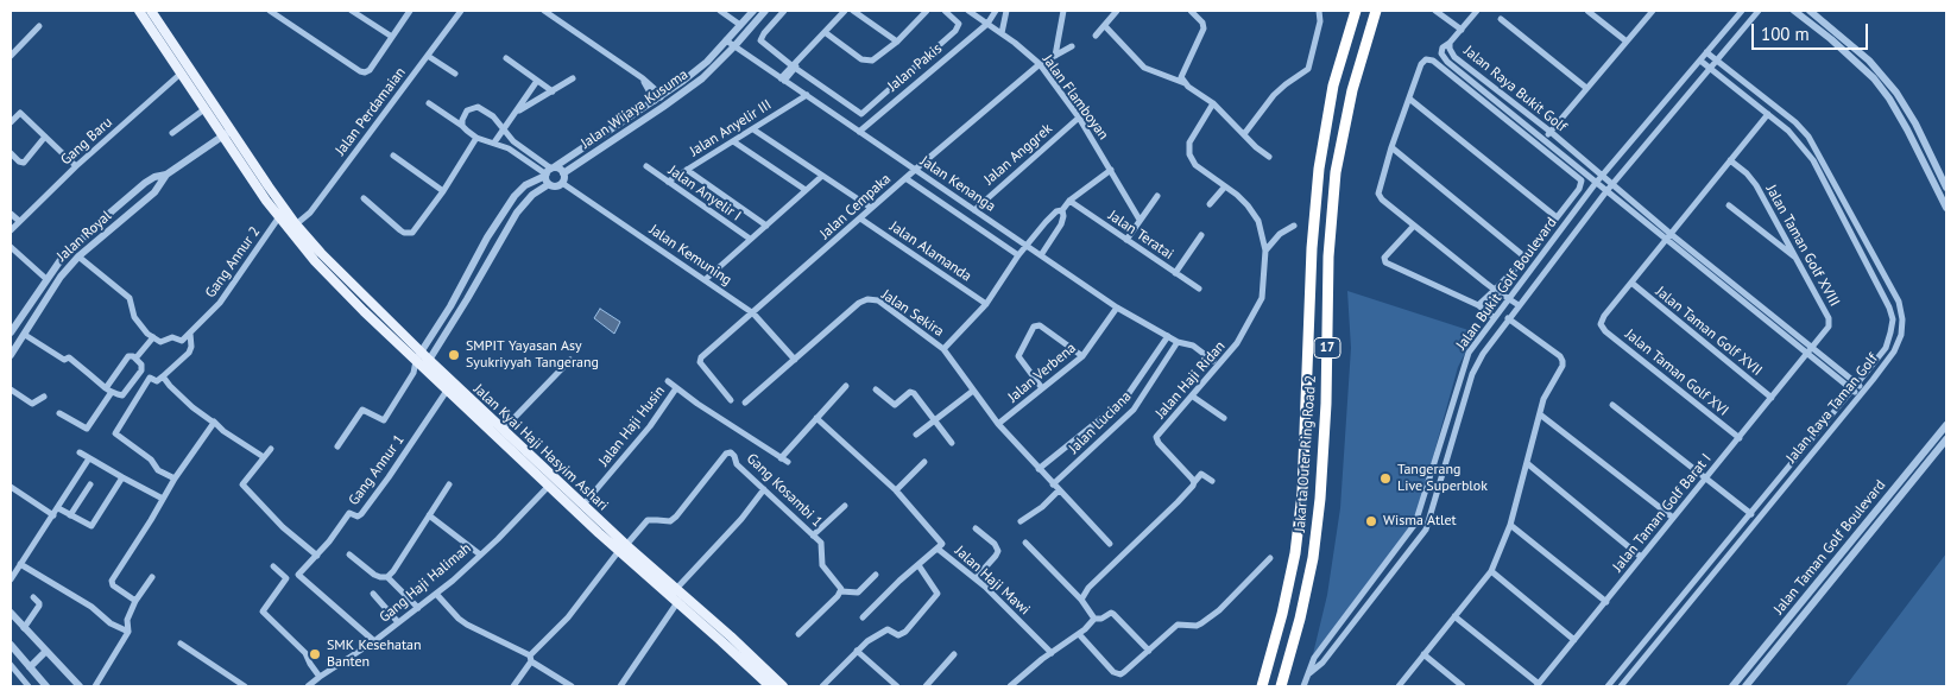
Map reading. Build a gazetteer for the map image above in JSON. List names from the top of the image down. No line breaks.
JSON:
{"streets":{"highway":["17","Jakarta Outer Ring Road 2"],"main road":["Jalan Kyai Haji Hasyim Ashari"],"street":["Jalan Pakis","Jalan Raya Bukit Golf","Jalan Flamboyan","Jalan Wijaya Kusuma","Jalan Perdamaian","Jalan Anyelir III","Gang Baru","Jalan Anggrek","Jalan Kenanga","Jalan Anyelir I","Jalan Cempaka","Jalan Teratai","Jalan Royal","Jalan Taman Golf XVIII","Jalan Alamanda","Jalan Kemuning","Gang Annur 2","Jalan Bukit Golf Boulevard","Jalan Sekira","Jalan Taman Golf XVII","Jalan Verbena","Jalan Taman Golf XVI","Jalan Haji Ridan","Jalan Raya Taman Golf","Jalan Luciana","Jalan Haji Husin","Gang Annur 1","Gang Kosambi 1","Jalan Taman Golf Barat I","Jalan Taman Golf Boulevard","Jalan Haji Mawi","Gang Haji Halimah"]},"crossings":[["Jalan Pakis","Jalan Flamboyan"],["Jalan Pakis","Jalan Kenanga"],["Jalan Raya Bukit Golf","Jalan Taman Golf XVIII"],["Jalan Raya Bukit Golf","Jalan Bukit Golf Boulevard"],["Jalan Raya Bukit Golf","Jalan Raya Taman Golf"],["Jalan Raya Bukit Golf","Jalan Taman Golf Barat I"],["Jalan Flamboyan","Jalan Anggrek"],["Jalan Flamboyan","Jalan Cempaka"],["Jalan Wijaya Kusuma","Jalan Kenanga"],["Jalan Wijaya Kusuma","Jalan Kyai Haji Hasyim Ashari"],["Jalan Perdamaian","Jalan Kyai Haji Hasyim Ashari"],["Jalan Anyelir III","Jalan Kenanga"],["Jalan Anyelir III","Jalan Anyelir I"],["Gang Baru","Jalan Kyai Haji Hasyim Ashari"],["Jalan Anggrek","Jalan Kenanga"],["Jalan Kenanga","Jalan Cempaka"],["Jalan Kenanga","Jalan Verbena"],["Jalan Kenanga","Jalan Luciana"],["Jalan Cempaka","Jalan Alamanda"],["Jalan Cempaka","Jalan Kemuning"],["Jalan Royal","Jalan Kyai Haji Hasyim Ashari"],["Jalan Taman Golf XVIII","Jalan Taman Golf Barat I"],["Jalan Kemuning","Jalan Sekira"],["Gang Annur 2","Jalan Kyai Haji Hasyim Ashari"],["Jalan Bukit Golf Boulevard","Jalan Raya Taman Golf"],["Jalan Sekira","Jalan Verbena"],["Jalan Sekira","Jalan Luciana"],["Jalan Taman Golf XVII","Jalan Taman Golf XVI"],["Jalan Taman Golf XVII","Jalan Taman Golf Barat I"],["Jalan Taman Golf XVI","Jalan Taman Golf Barat I"],["Jalan Haji Husin","Jalan Kyai Haji Hasyim Ashari"],["Jalan Kyai Haji Hasyim Ashari","Gang Annur 1"],["Jalan Kyai Haji Hasyim Ashari","Gang Kosambi 1"],["Jalan Kyai Haji Hasyim Ashari","Gang Haji Halimah"],["Gang Annur 1","Gang Haji Halimah"]],"places":["SMPIT Yayasan Asy Syukriyyah Tangerang","Tangerang Live Superblok","Wisma Atlet","SMK Kesehatan Banten"],"scale_bar":"100 m"}
